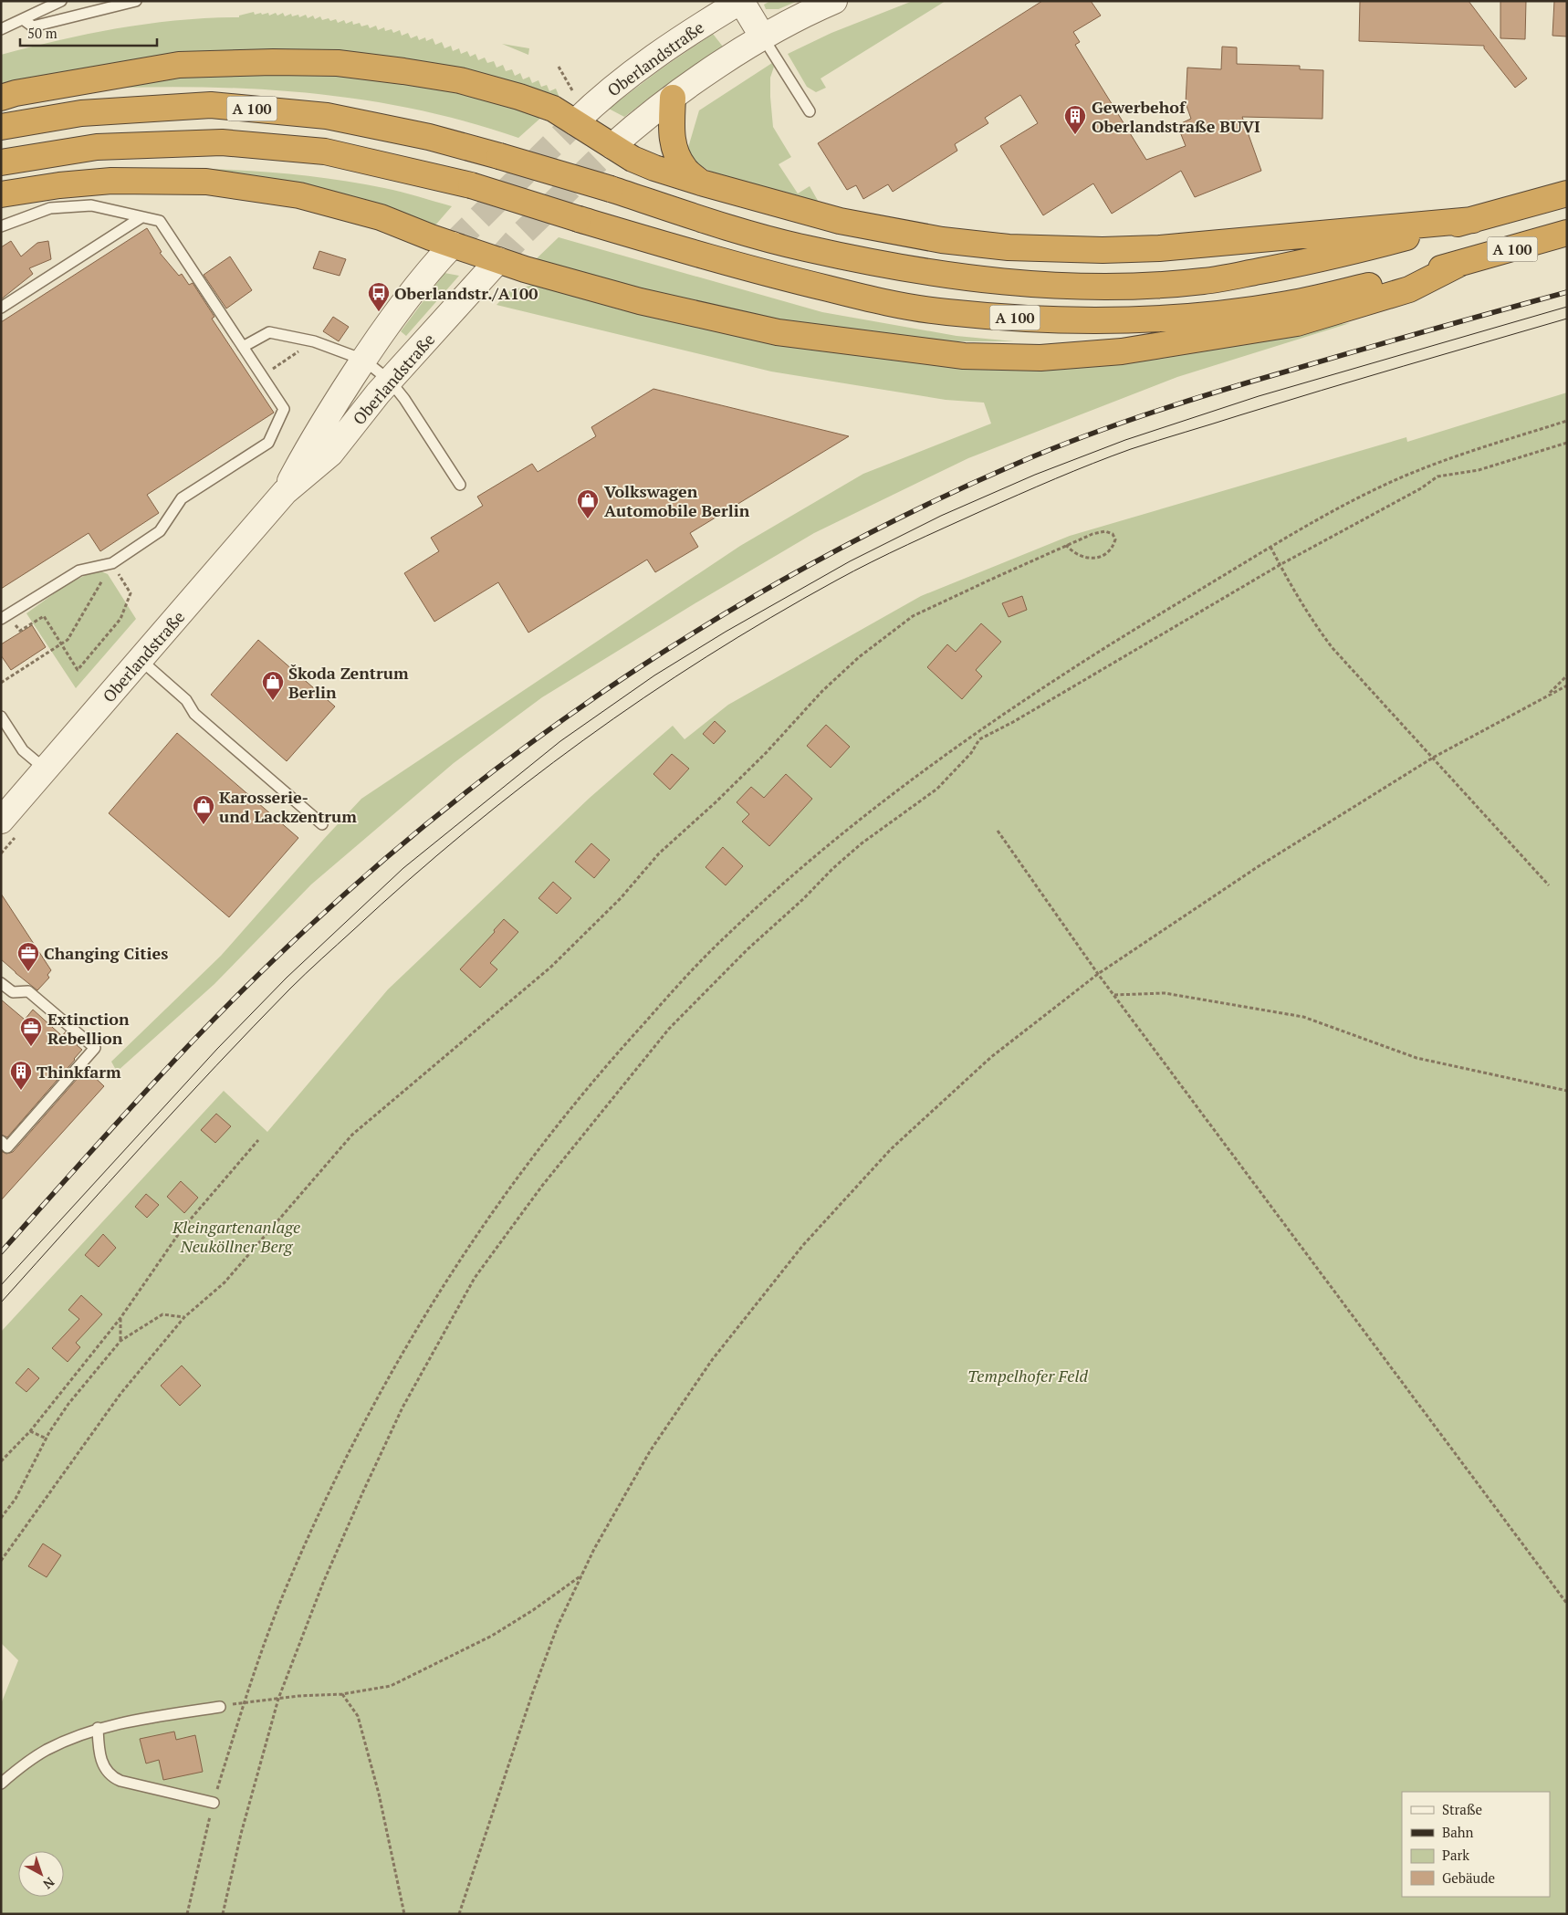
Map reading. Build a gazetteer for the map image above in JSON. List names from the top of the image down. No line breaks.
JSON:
{"streets":{"highway":["A 100"],"street":["Oberlandstraße"]},"parks":["Kleingartenanlage Neuköllner Berg","Tempelhofer Feld"],"places":{"building":["Gewerbehof Oberlandstraße BUVI","Thinkfarm"],"bus stop":["Oberlandstr./A100"],"shop":["Volkswagen Automobile Berlin","Škoda Zentrum Berlin","Karosserie- und Lackzentrum"],"office":["Changing Cities","Extinction Rebellion"]},"legend":["Straße","Bahn","Park","Gebäude"],"scale_bar":"50 m","north":"bottom right"}
